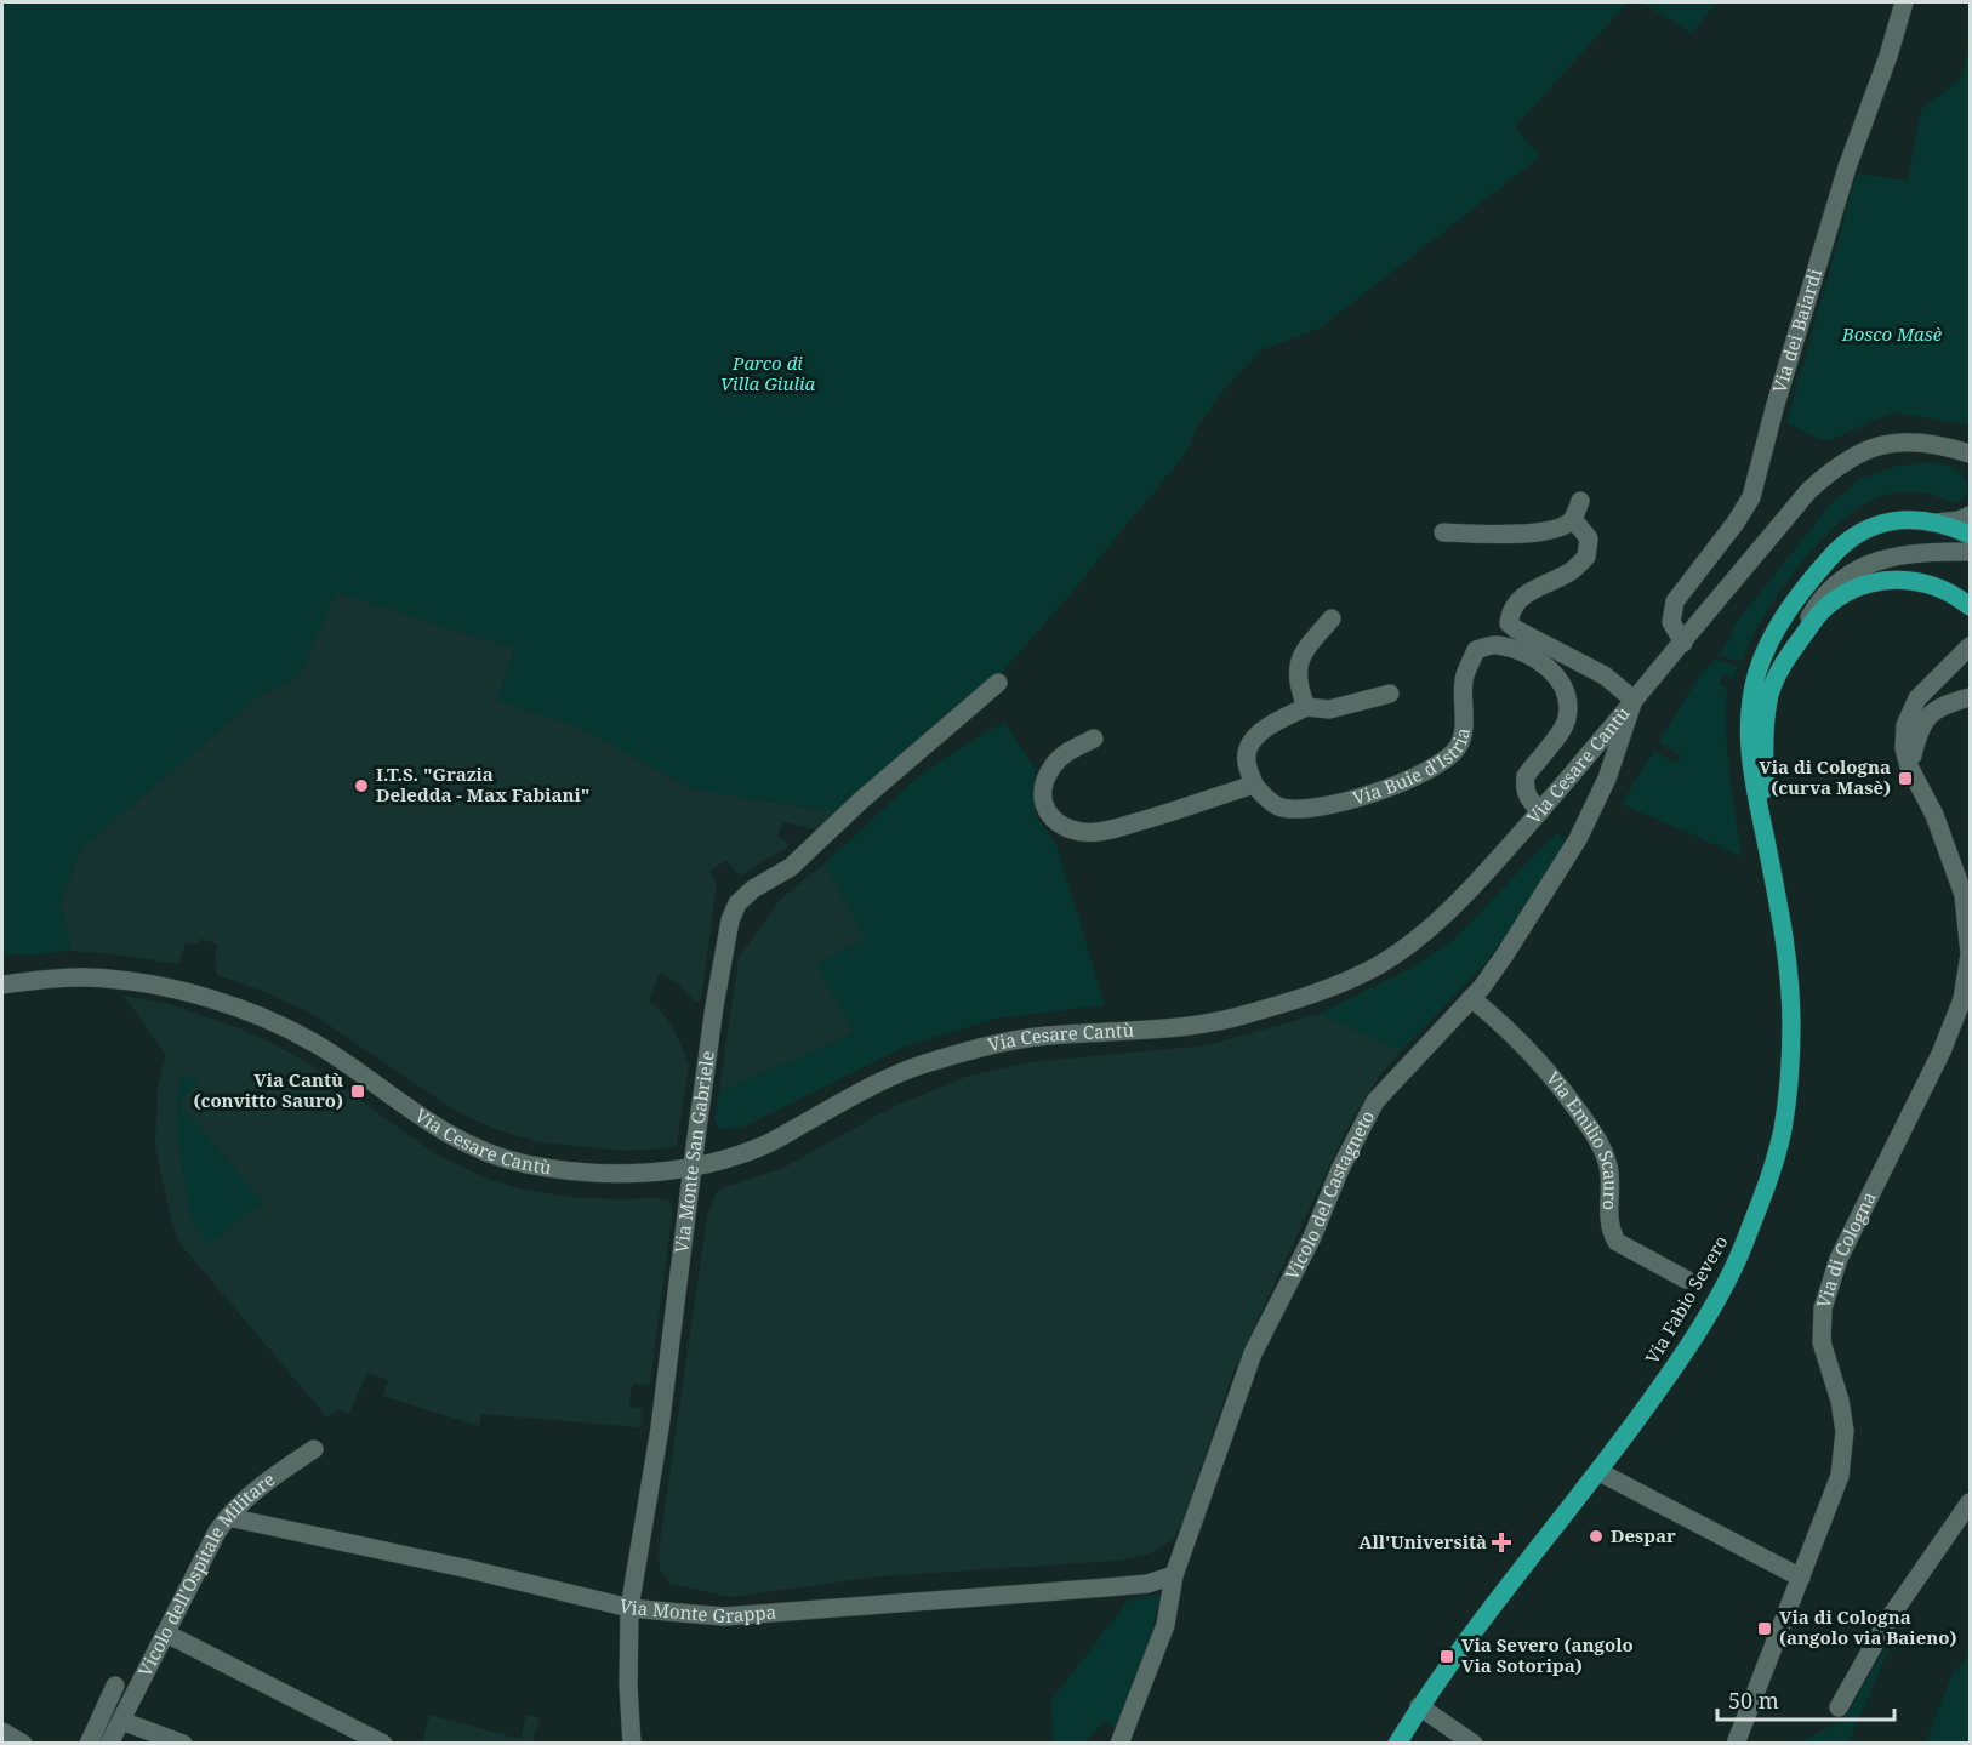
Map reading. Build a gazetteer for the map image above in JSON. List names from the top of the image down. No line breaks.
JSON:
{"streets":{"main road":["Via Fabio Severo"],"street":["Via dei Baiardi","Via Buie d'Istria","Via Cesare Cantù","Via Emilio Scauro","Via Monte San Gabriele","Vicolo del Castagneto","Via di Cologna","Vicolo dell'Ospitale Militare","Via Monte Grappa"]},"crossings":[["Via dei Baiardi","Via Cesare Cantù"],["Via Buie d'Istria","Via Cesare Cantù"],["Via Cesare Cantù","Via Monte San Gabriele"],["Via Cesare Cantù","Vicolo del Castagneto"],["Via Emilio Scauro","Vicolo del Castagneto"],["Via Monte San Gabriele","Via Monte Grappa"],["Vicolo del Castagneto","Via Monte Grappa"],["Vicolo dell'Ospitale Militare","Via Monte Grappa"]],"parks":["Bosco Masè","Parco di Villa Giulia"],"places":{"transit":["Via di Cologna (curva Masè)","Via Cantù (convitto Sauro)","Via di Cologna (angolo via Baieno)","Via Severo (angolo Via Sotoripa)"],"other":["I.T.S. \"Grazia Deledda - Max Fabiani\"","Despar"],"health":["All'Università"]},"scale_bar":"50 m"}
